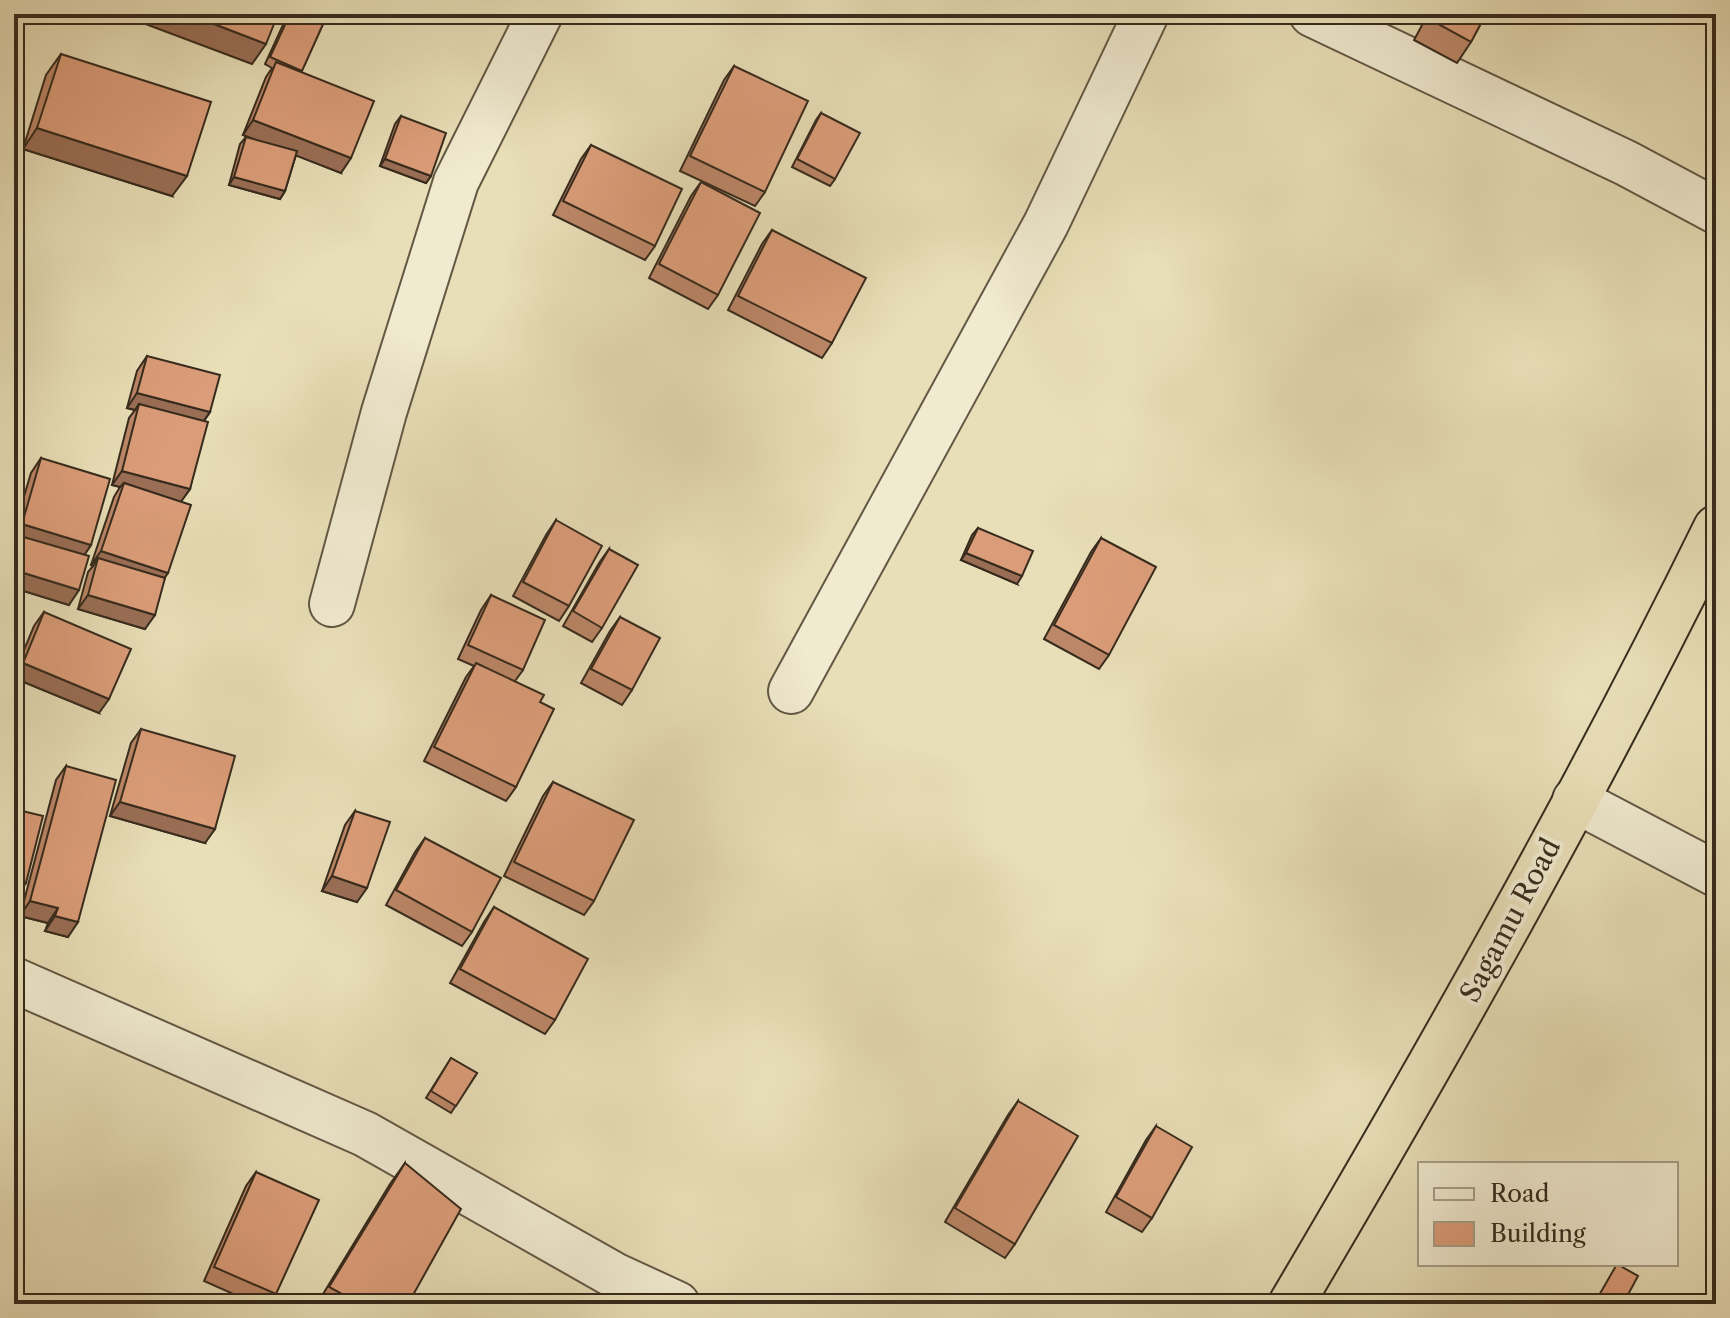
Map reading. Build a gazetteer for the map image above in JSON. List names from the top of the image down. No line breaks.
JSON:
{"streets":{"highway":["Sagamu Road"]},"legend":["Road","Building"]}
